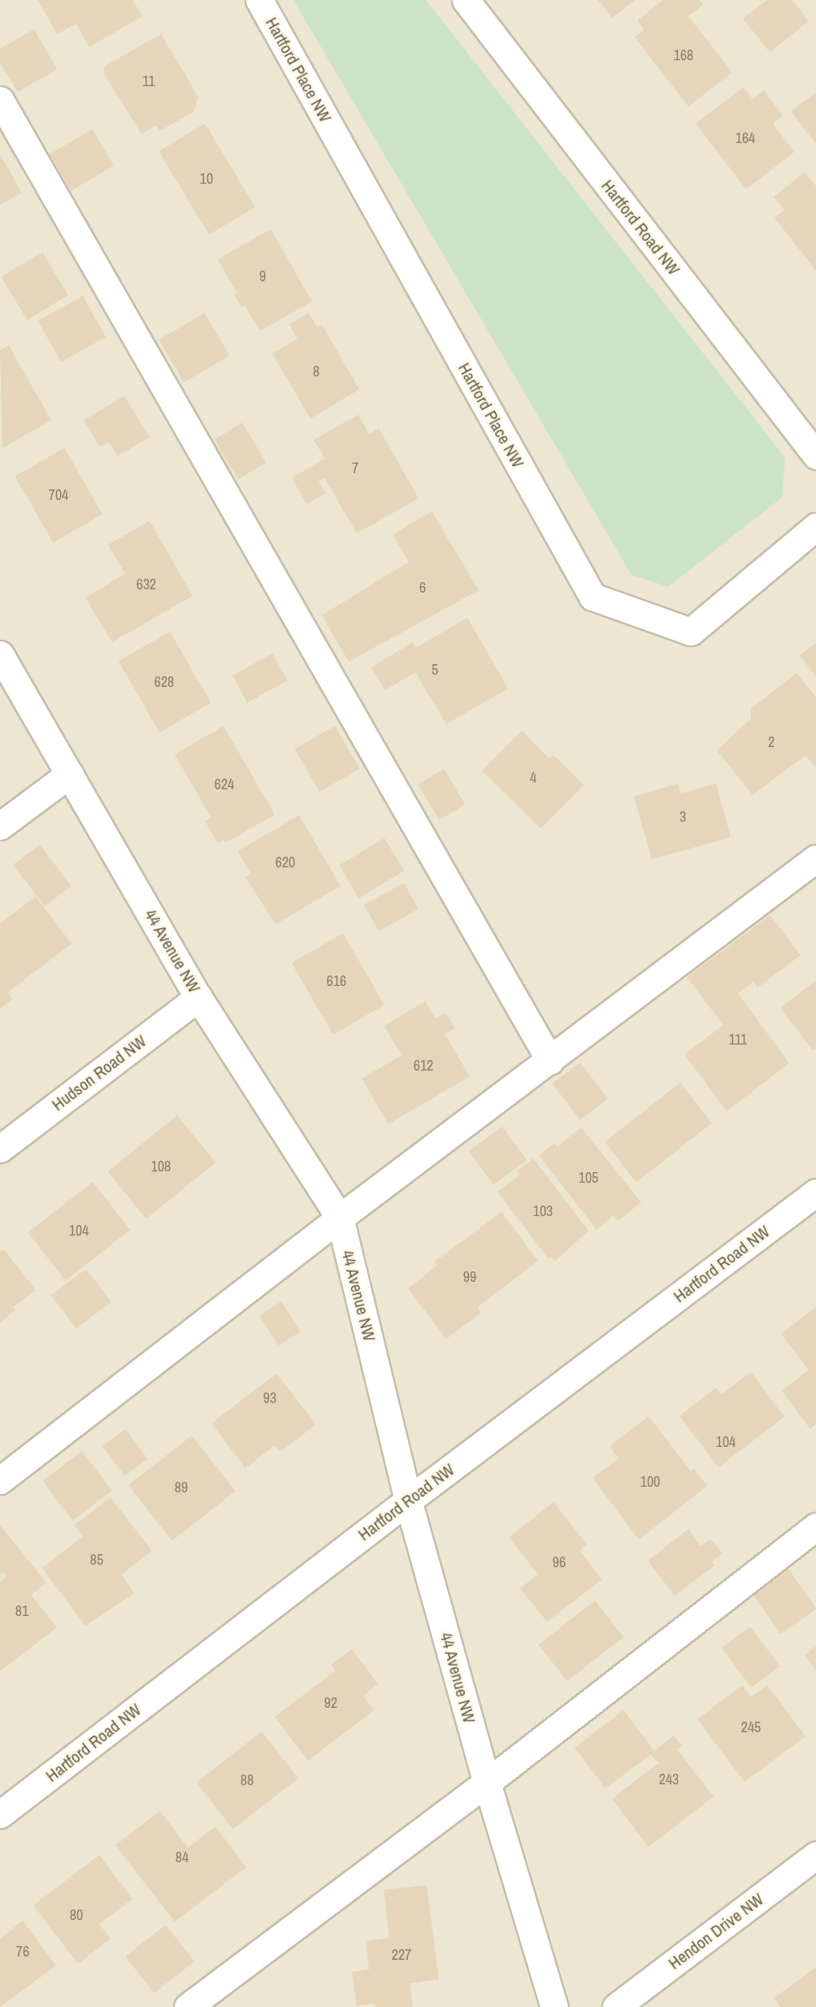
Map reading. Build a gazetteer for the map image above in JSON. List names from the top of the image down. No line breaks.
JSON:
{"streets":{"street":["Hartford Place NW","Hartford Road NW","44 Avenue NW","Hudson Road NW","Hendon Drive NW"]},"crossings":[["Hartford Road NW","44 Avenue NW"],["44 Avenue NW","Hudson Road NW"]],"house_numbers":["168","11","164","10","9","8","7","704","632","6","5","628","2","4","624","3","620","616","111","612","108","105","103","104","99","93","104","100","89","85","96","81","92","245","243","88","84","80","76","227"]}
